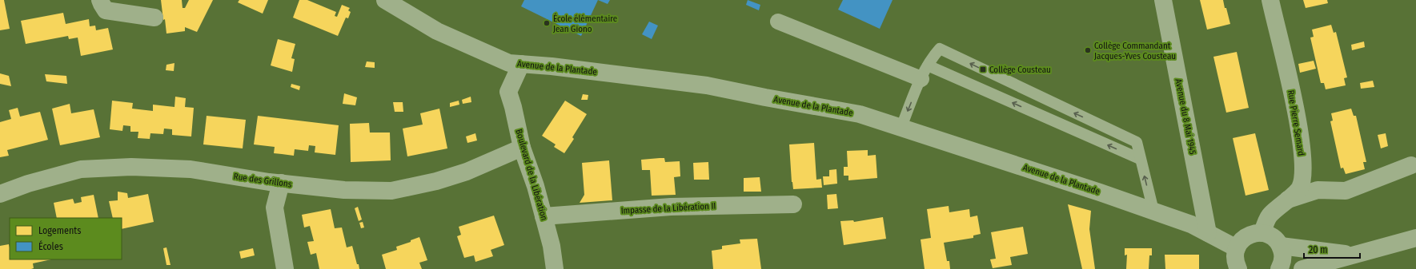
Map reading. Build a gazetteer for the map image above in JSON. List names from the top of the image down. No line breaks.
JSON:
{"streets":{"street":["Avenue de la Plantade","Avenue du 8 Mai 1945","Rue Pierre Semard","Boulevard de la Libération","Rue des Grillons","Impasse de la Libération II"]},"crossings":[["Avenue de la Plantade","Avenue du 8 Mai 1945"],["Avenue de la Plantade","Boulevard de la Libération"],["Boulevard de la Libération","Rue des Grillons"],["Boulevard de la Libération","Impasse de la Libération II"]],"places":{"other":["École élémentaire Jean Giono","Collège Commandant Jacques-Yves Cousteau"],"transit":["Collège Cousteau"]},"legend":["Logements","Écoles"],"scale_bar":"20 m"}
